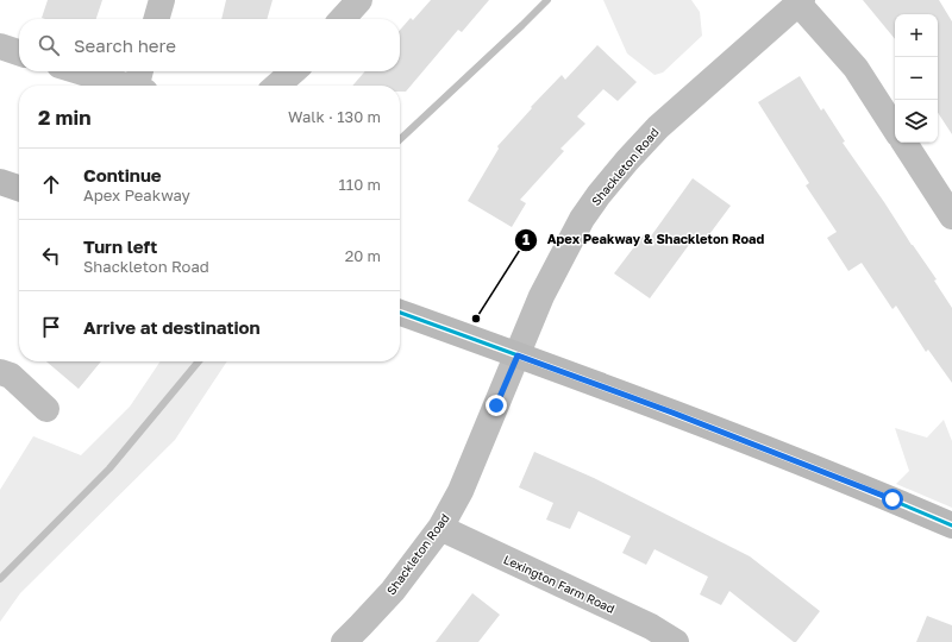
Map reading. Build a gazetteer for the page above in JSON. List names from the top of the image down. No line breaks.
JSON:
{"streets":{"street":["Shackleton Road","Lexington Farm Road"]},"crossings":[["Shackleton Road","Lexington Farm Road"]],"places":["Apex Peakway & Shackleton Road"],"lines":["transit line 1"],"page":{"map_buttons":["+","−"],"search":"Search here","heading":["2 min","Walk · 130 m"],"list":[["Continue","Apex Peakway","110 m"],["Turn left","Shackleton Road","20 m"],"Arrive at destination"]}}
